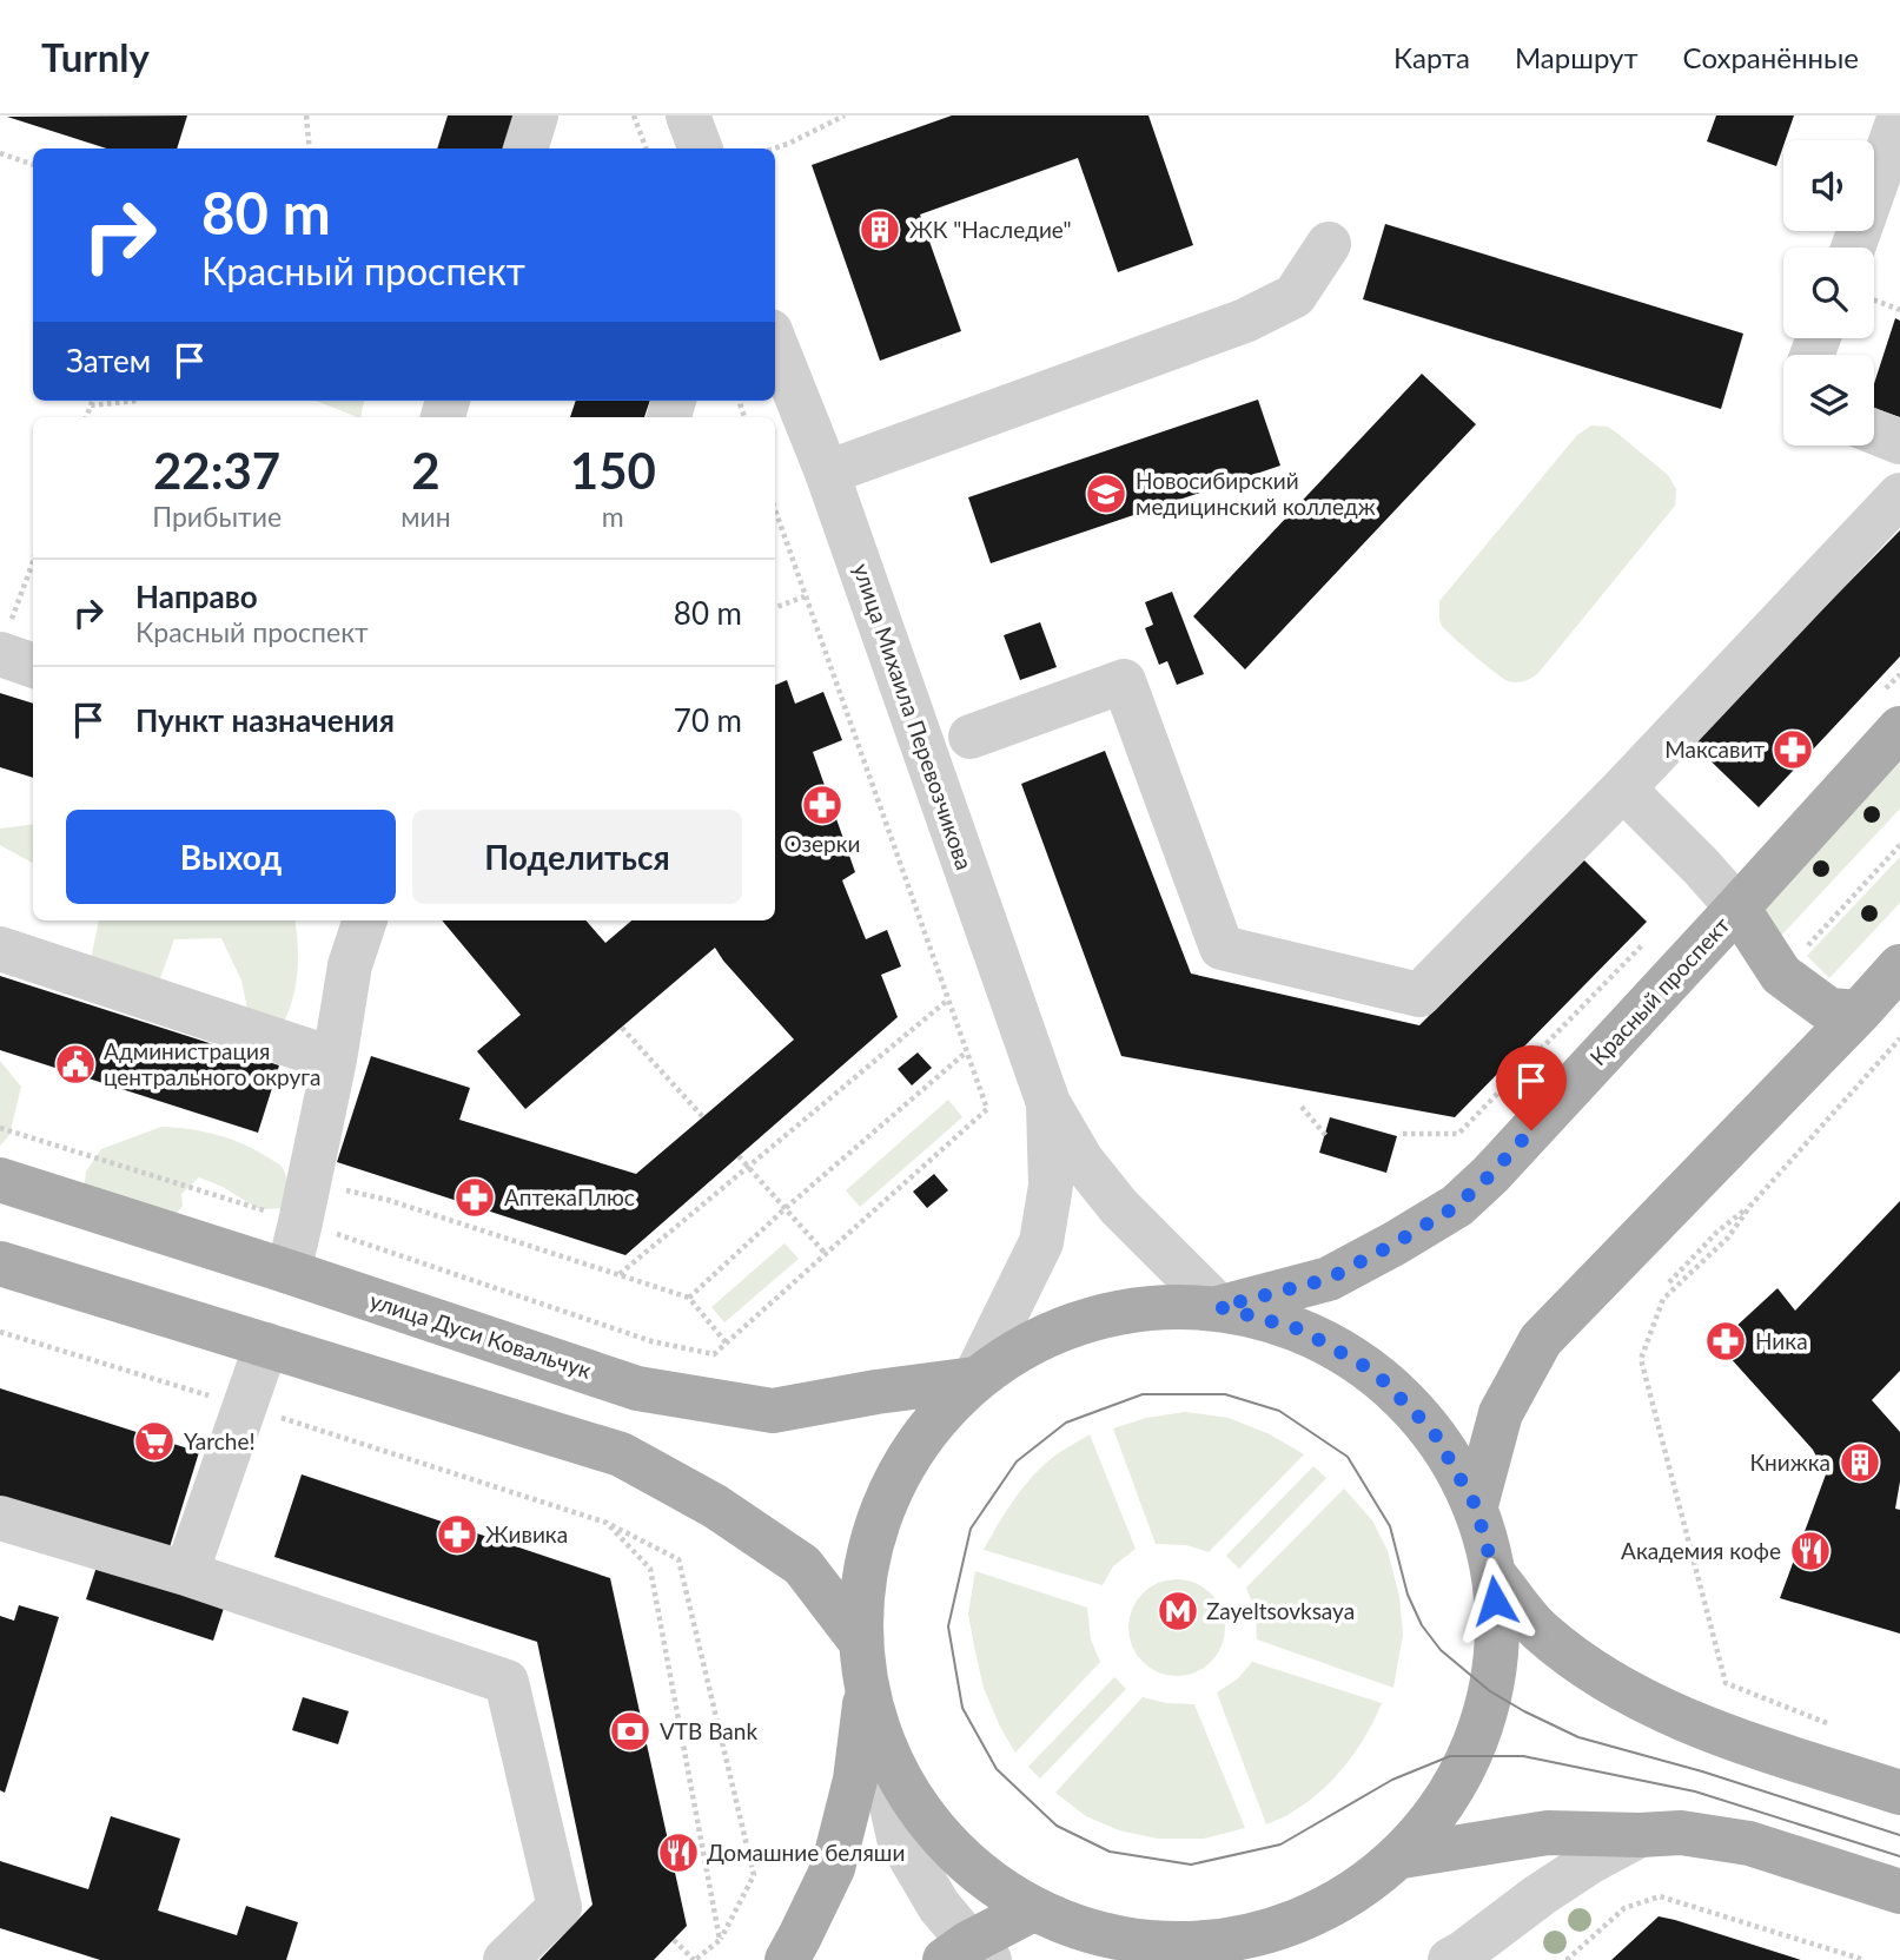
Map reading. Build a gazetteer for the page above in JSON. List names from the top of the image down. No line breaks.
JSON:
{"streets":{"main road":["Красный проспект","улица Дуси Ковальчук"],"street":["улица Михаила Перевозчикова"]},"places":{"building":["ЖК \"Наследие\"","Книжка"],"school or university":["Новосибирский медицинский колледж"],"pharmacy":["Максавит","Озерки","АптекаПлюс","Ника","Живика"],"public building":["Администрация центрального округа"],"supermarket":["Yarche!"],"restaurant":["Академия кофе","Домашние беляши"],"metro station":["Zayeltsovksaya"],"bank":["VTB Bank"]},"page":{"header":"Turnly","nav":["Карта","Маршрут","Сохранённые"],"turn":["80 m","Красный проспект"],"then":"Затем","eta":["22:37","Прибытие","2","мин","150","m"],"list":[{"name":"Направо","note":"Красный проспект","value":"80 m"},{"name":"Пункт назначения","value":"70 m"}],"buttons":["Выход","Поделиться"]}}
